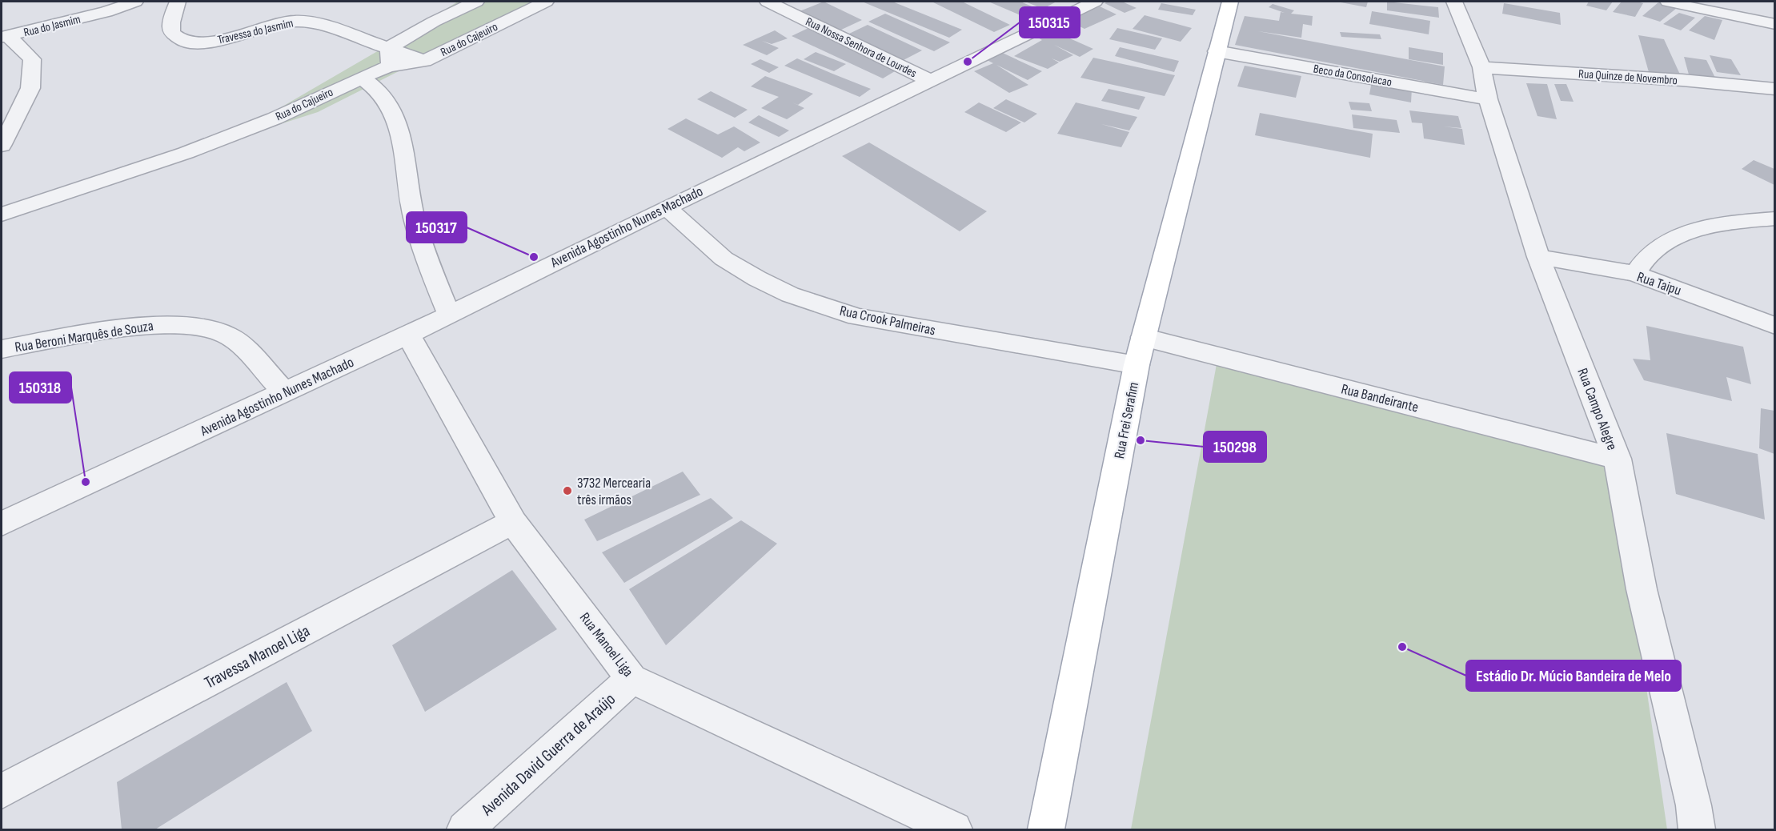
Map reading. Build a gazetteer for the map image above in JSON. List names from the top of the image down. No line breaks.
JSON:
{"streets":{"main road":["Rua Frei Serafim"],"street":["Rua do Jasmim","Travessa do Jasmim","Rua do Cajeuiro","Rua Nossa Senhora de Lourdes","Beco da Consolacao","Rua Quinze de Novembro","Rua do Cajueiro","Avenida Agostinho Nunes Machado","Rua Taipu","Rua Crook Palmeiras","Rua Beroni Marquês de Souza","Rua Bandeirante","Rua Campo Alegre","Rua Manoel Liga","Travessa Manoel Liga","Avenida David Guerra de Araújo"]},"crossings":[["Travessa do Jasmim","Rua do Cajeuiro"],["Rua do Cajeuiro","Rua do Cajueiro"],["Rua Nossa Senhora de Lourdes","Avenida Agostinho Nunes Machado"],["Beco da Consolacao","Rua Campo Alegre"],["Beco da Consolacao","Rua Frei Serafim"],["Rua Quinze de Novembro","Rua Campo Alegre"],["Avenida Agostinho Nunes Machado","Rua Crook Palmeiras"],["Avenida Agostinho Nunes Machado","Rua Beroni Marquês de Souza"],["Avenida Agostinho Nunes Machado","Rua Manoel Liga"],["Rua Taipu","Rua Campo Alegre"],["Rua Crook Palmeiras","Rua Frei Serafim"],["Rua Bandeirante","Rua Campo Alegre"],["Rua Bandeirante","Rua Frei Serafim"],["Rua Manoel Liga","Travessa Manoel Liga"],["Rua Manoel Liga","Avenida David Guerra de Araújo"]],"places":["150315","150317","150298","150318","3732 Mercearia três irmãos","Estádio Dr. Múcio Bandeira de Melo"]}
